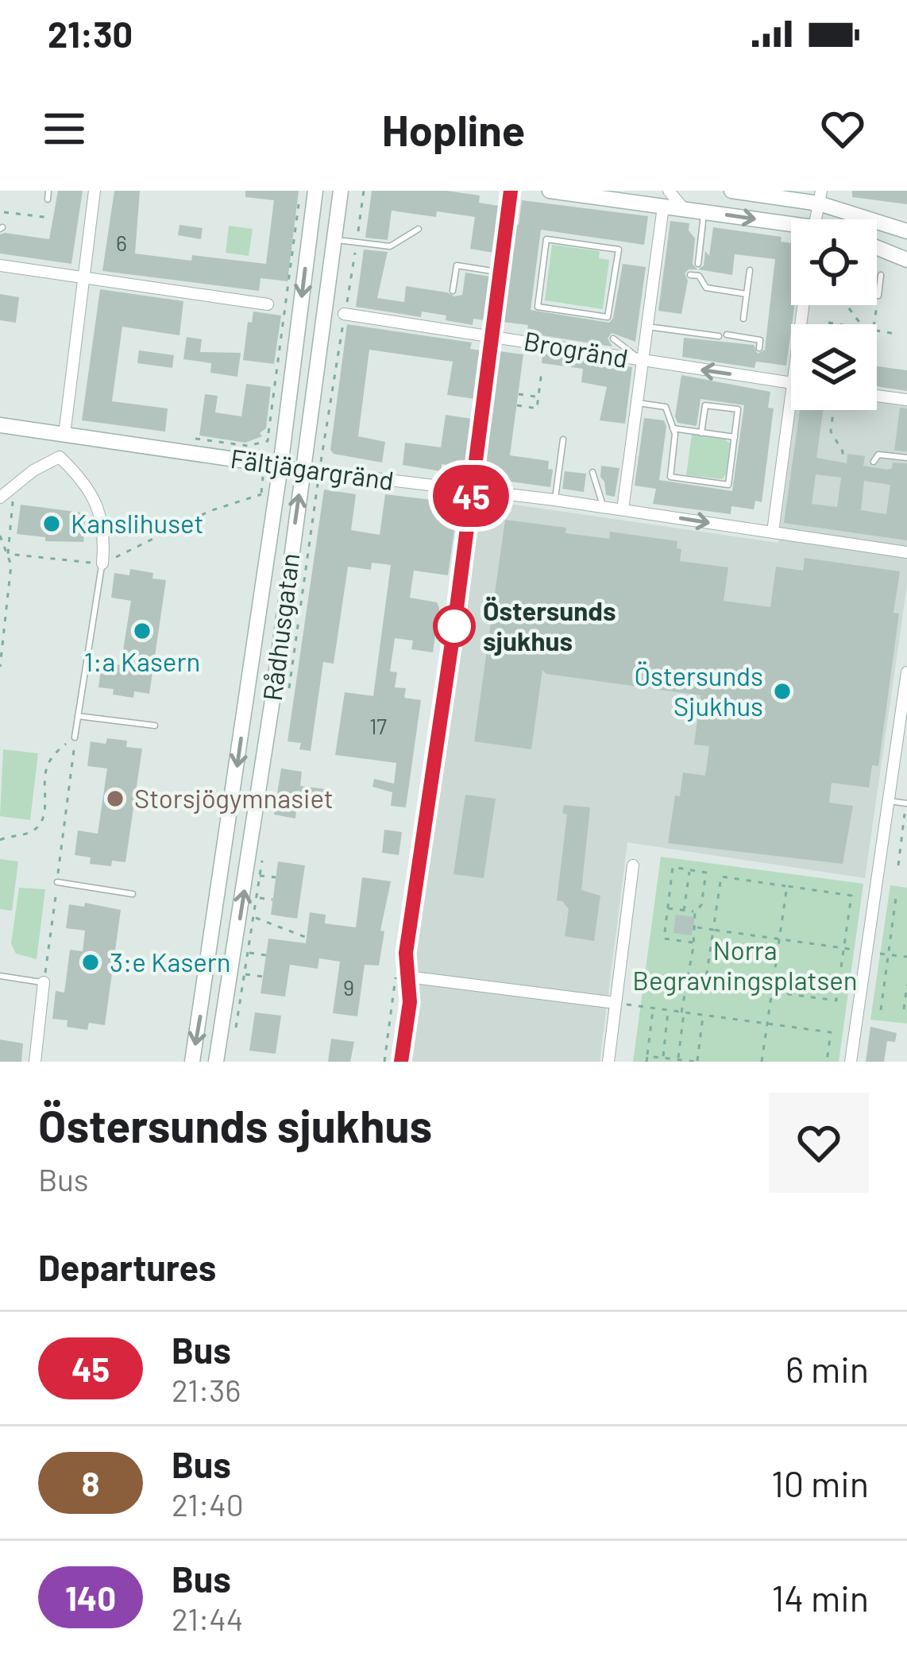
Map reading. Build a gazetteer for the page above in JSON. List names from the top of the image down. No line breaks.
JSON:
{"streets":{"main road":["Fältjägargränd","Rådhusgatan"],"street":["Brogränd"]},"crossings":[["Fältjägargränd","Rådhusgatan"]],"parks":["Norra Begravningsplatsen"],"places":["Kanslihuset","Östersunds sjukhus","1:a Kasern","Östersunds Sjukhus","Storsjögymnasiet","3:e Kasern"],"lines":["bus line 45"],"house_numbers":["6","17","9"],"page":{"status":"21:30","header":"Hopline","on_map":"45","heading":[["Östersunds sjukhus","Bus"],"Departures"],"list":[{"mark":"45","name":"Bus","note":"21:36","value":"6 min"},{"mark":"8","name":"Bus","note":"21:40","value":"10 min"},{"mark":"140","name":"Bus","note":"21:44","value":"14 min"}]}}
